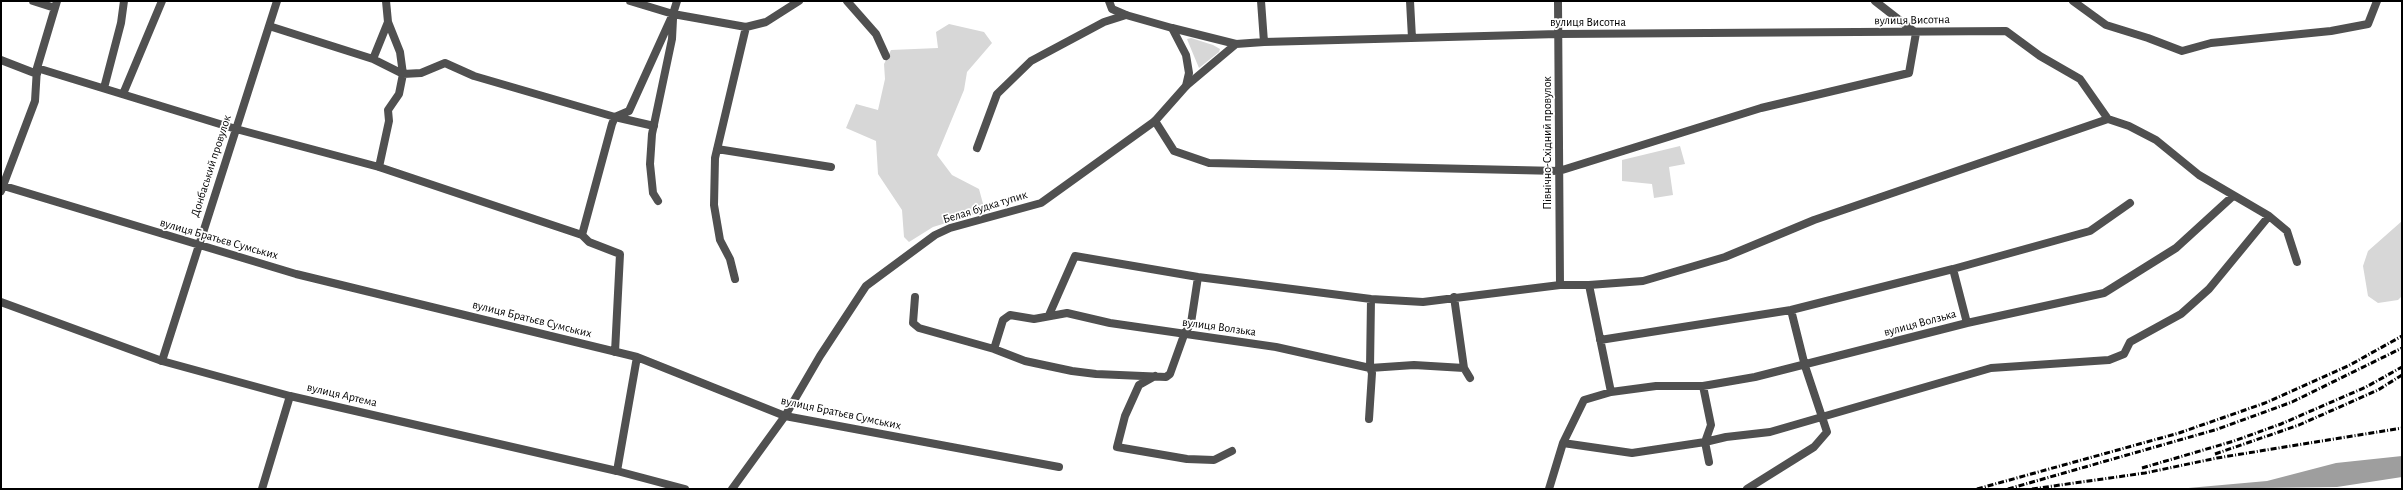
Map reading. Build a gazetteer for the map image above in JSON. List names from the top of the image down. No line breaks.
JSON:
{"streets":{"street":["вулиця Висотна","Північно-Східний провулок","Донбаський провулок","Белая будка тупик","вулиця Братьєв Сумських","вулиця Волзька","вулиця Артема"]},"crossings":[["вулиця Висотна","Північно-Східний провулок"],["Донбаський провулок","вулиця Братьєв Сумських"],["Донбаський провулок","вулиця Артема"],["Белая будка тупик","вулиця Братьєв Сумських"]]}
